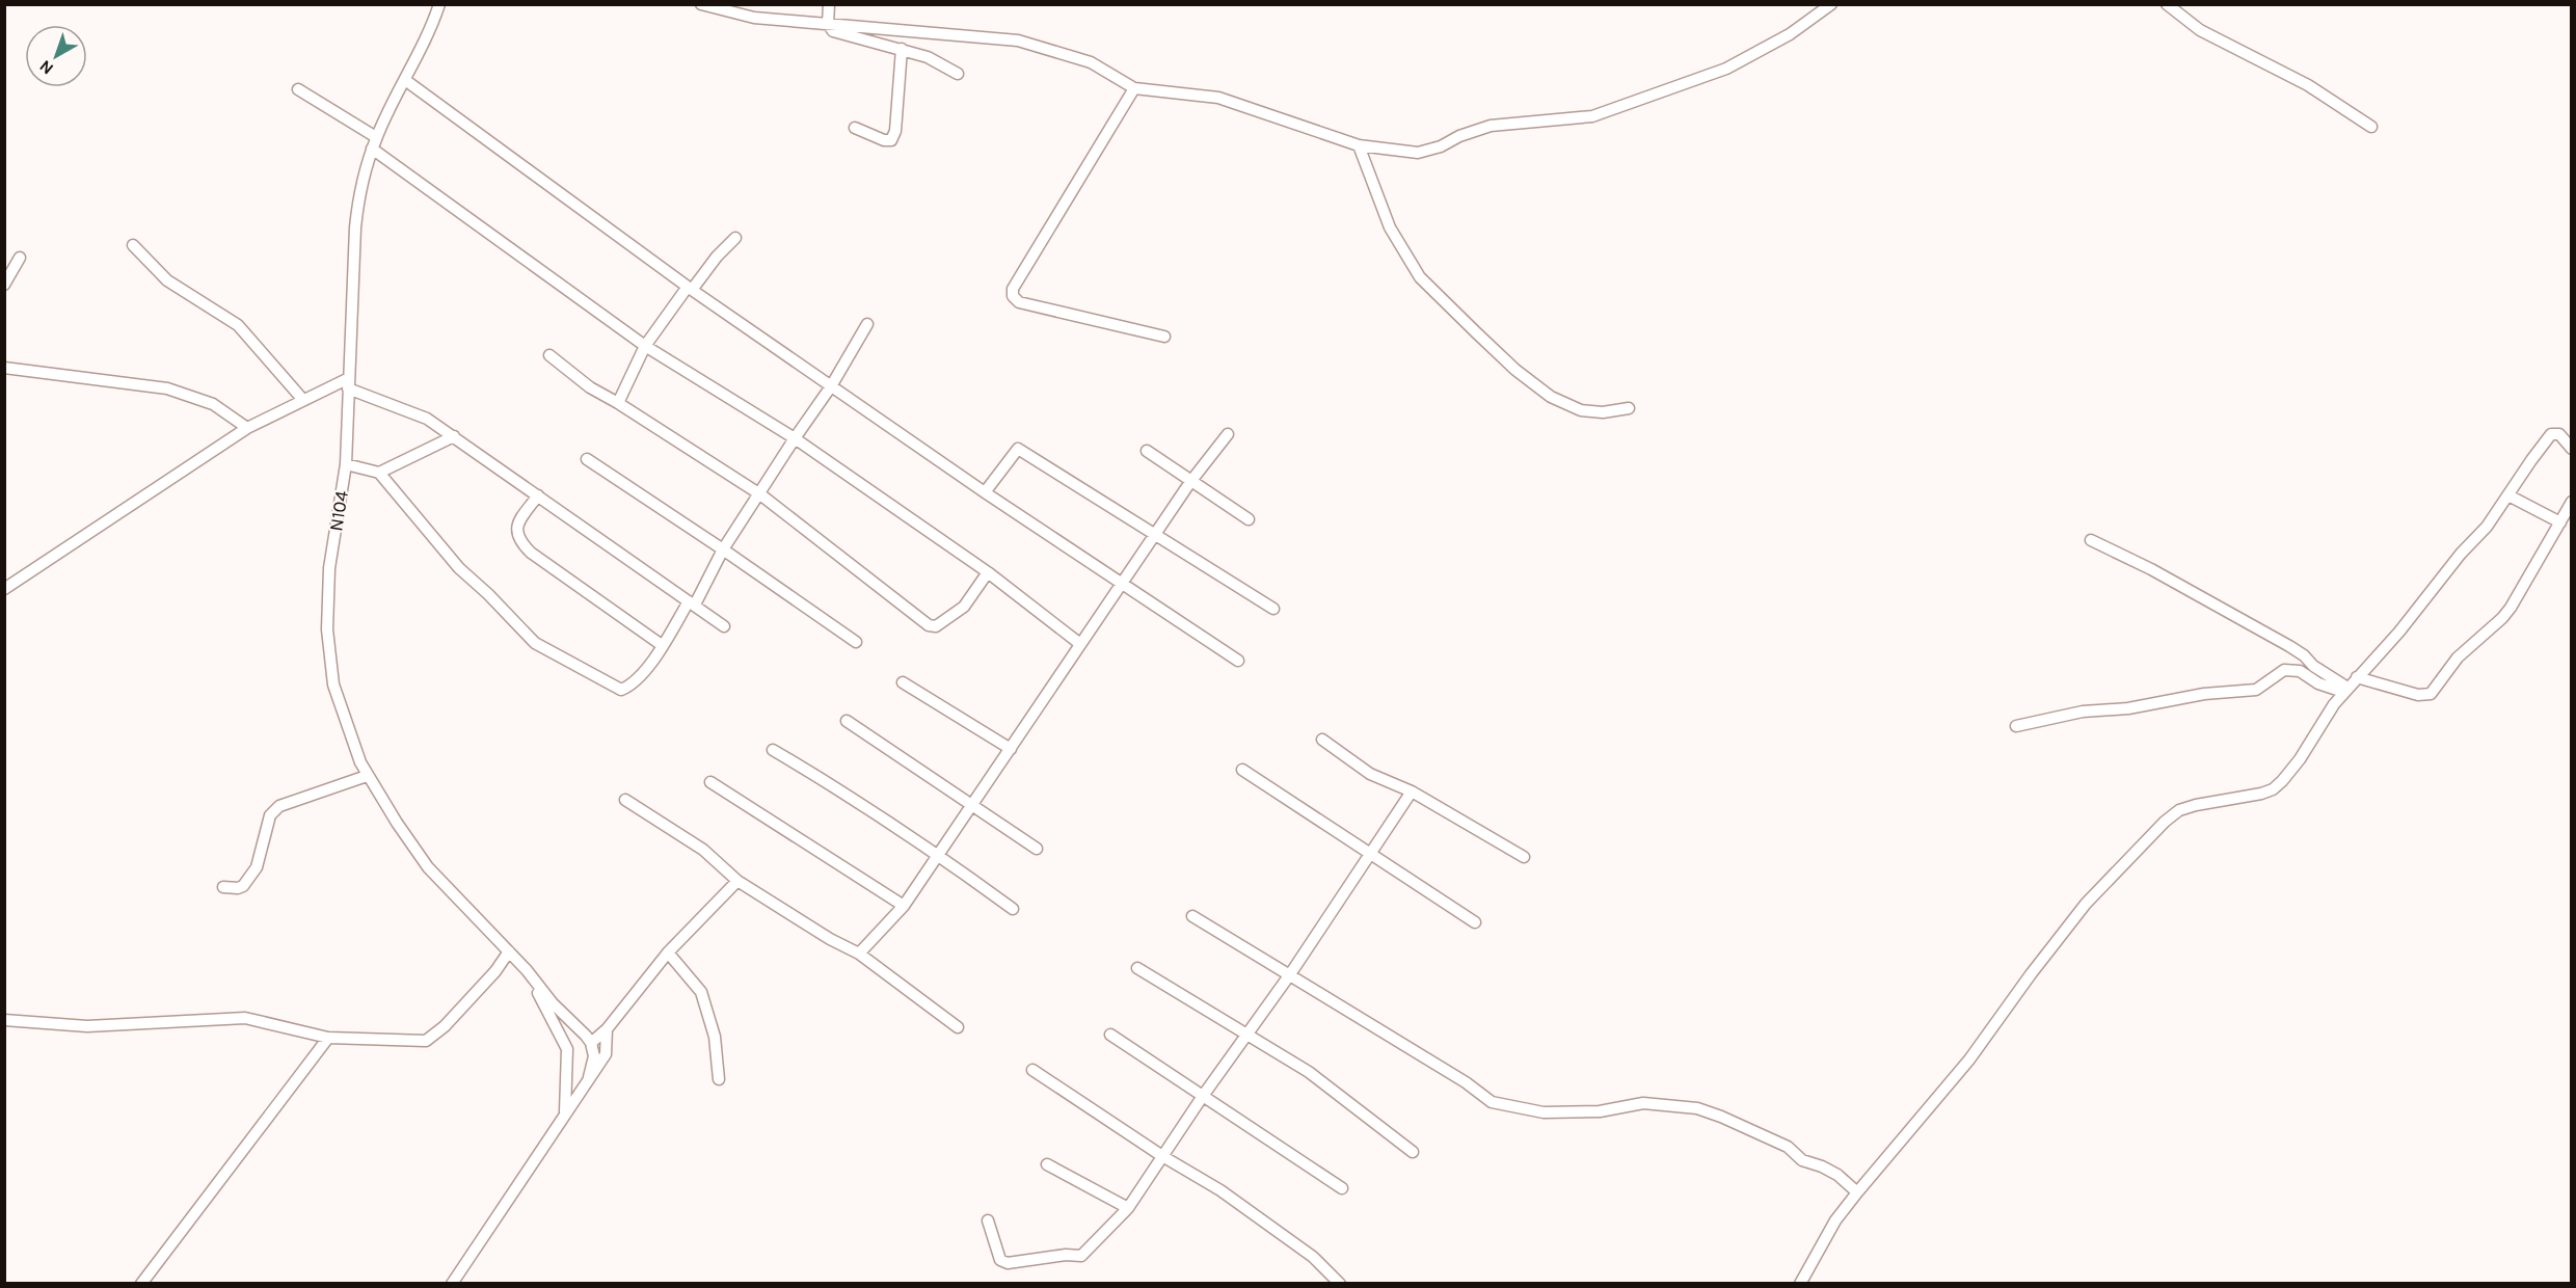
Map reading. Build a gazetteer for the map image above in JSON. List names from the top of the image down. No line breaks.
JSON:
{"streets":{"street":["N104"]},"north":"bottom left"}
